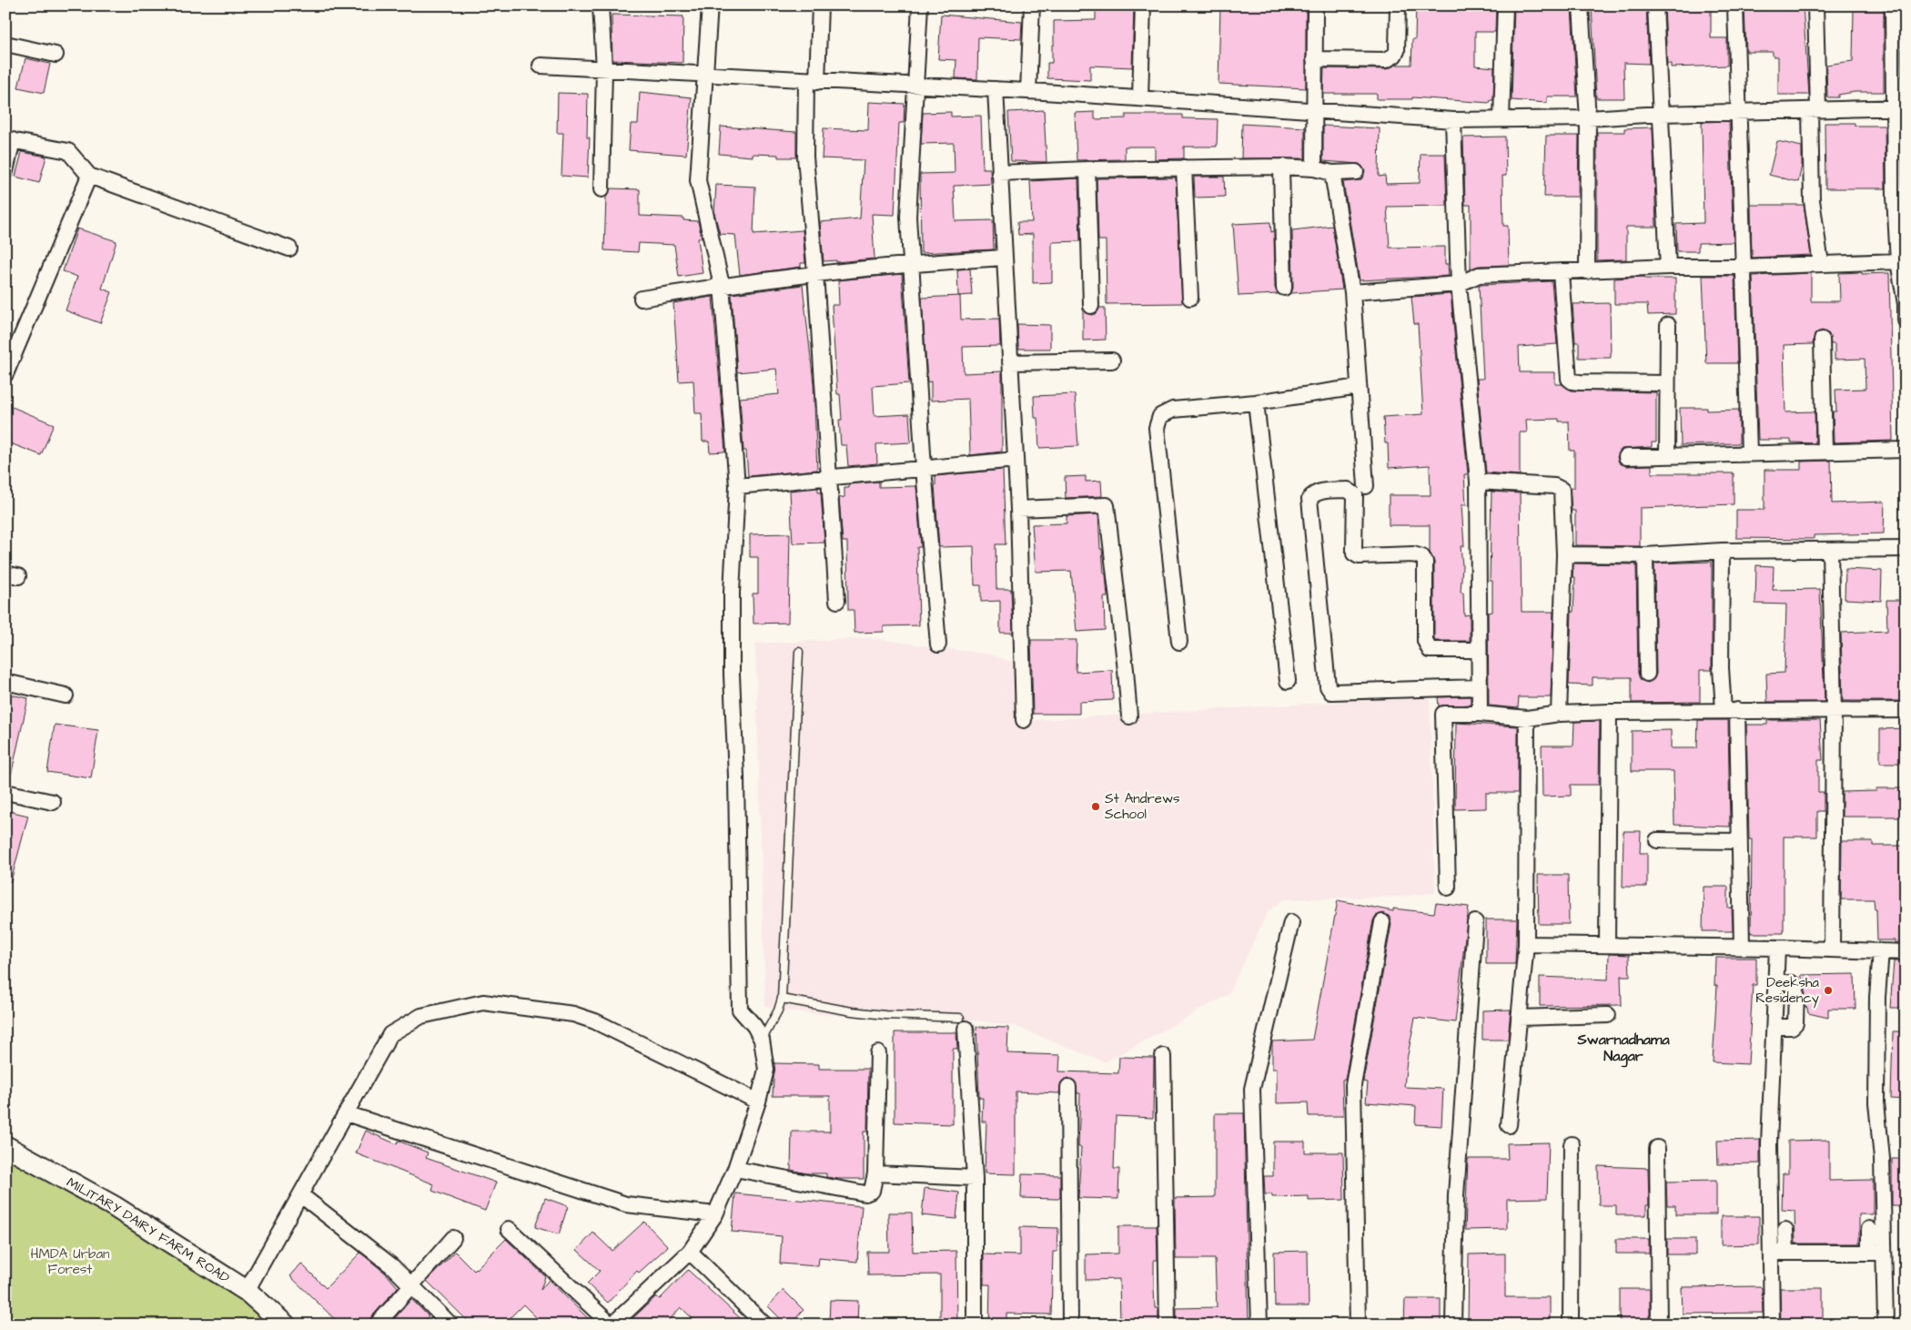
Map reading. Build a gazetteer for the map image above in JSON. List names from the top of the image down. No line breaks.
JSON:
{"streets":{"main road":["MILITARY DAIRY FARM ROAD"]},"districts":["Swarnadhama Nagar"],"parks":["HMDA Urban Forest"],"places":["St Andrews School","Deeksha Residency"]}
